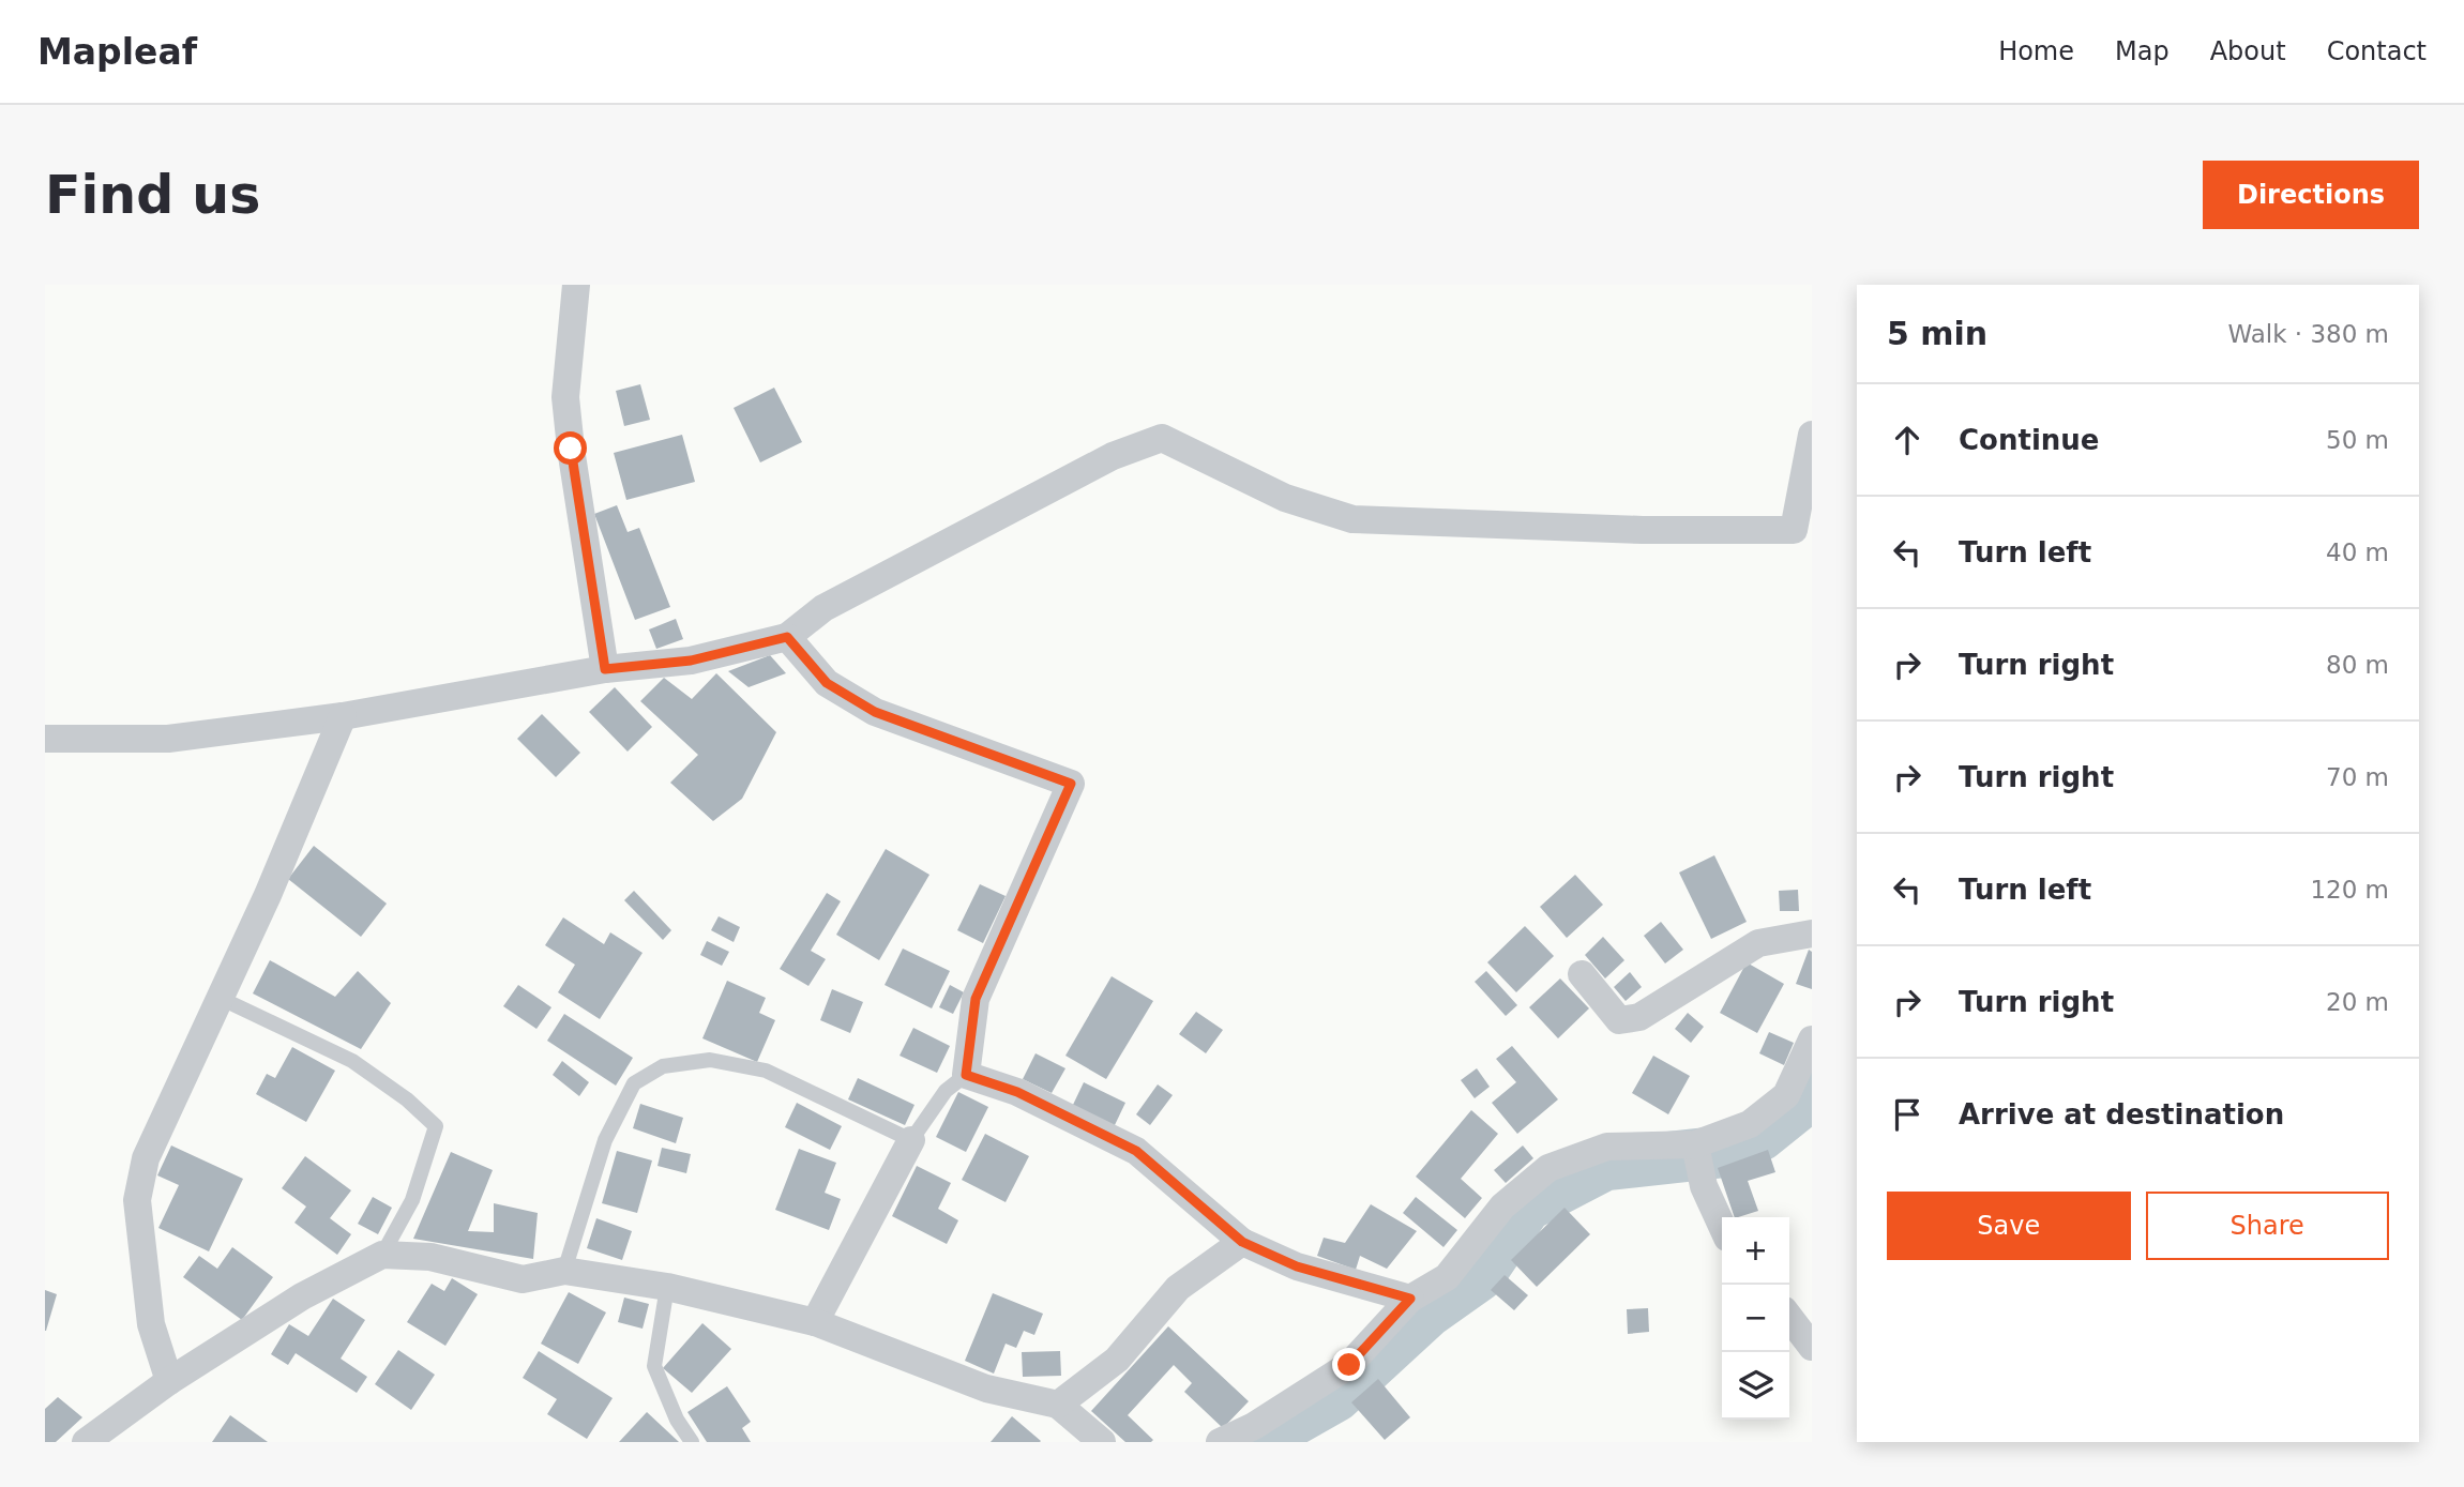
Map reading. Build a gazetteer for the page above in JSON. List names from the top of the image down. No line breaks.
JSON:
{"page":{"header":"Mapleaf","nav":["Home","Map","About","Contact"],"buttons":["Directions",["Save","Share"]],"title":"Find us","heading":["5 min","Walk · 380 m"],"list":[["Continue","50 m"],["Turn left","40 m"],["Turn right","80 m"],["Turn right","70 m"],["Turn left","120 m"],["Turn right","20 m"],"Arrive at destination"],"map_buttons":["+","−"]}}
